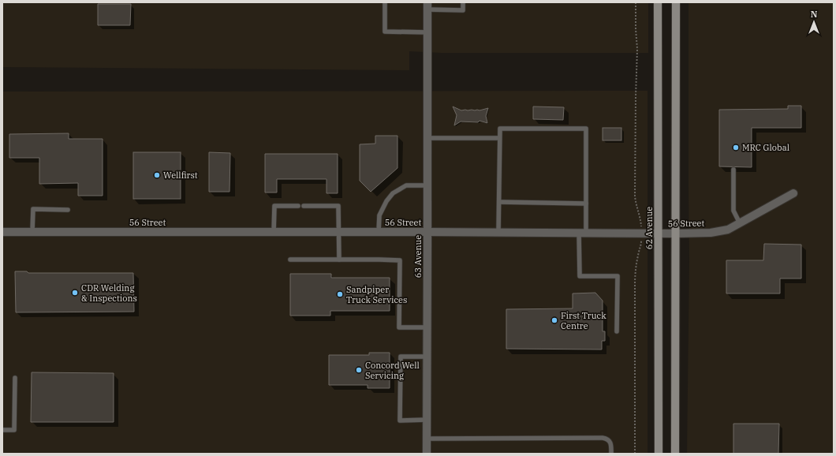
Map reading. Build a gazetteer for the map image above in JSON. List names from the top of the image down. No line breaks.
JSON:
{"streets":{"main road":["62 Avenue"],"street":["56 Street","63 Avenue"]},"crossings":[["56 Street","62 Avenue"],["56 Street","63 Avenue"]],"places":["MRC Global","Wellfirst","CDR Welding & Inspections","Sandpiper Truck Services","First Truck Centre","Concord Well Servicing"],"north":"top"}
